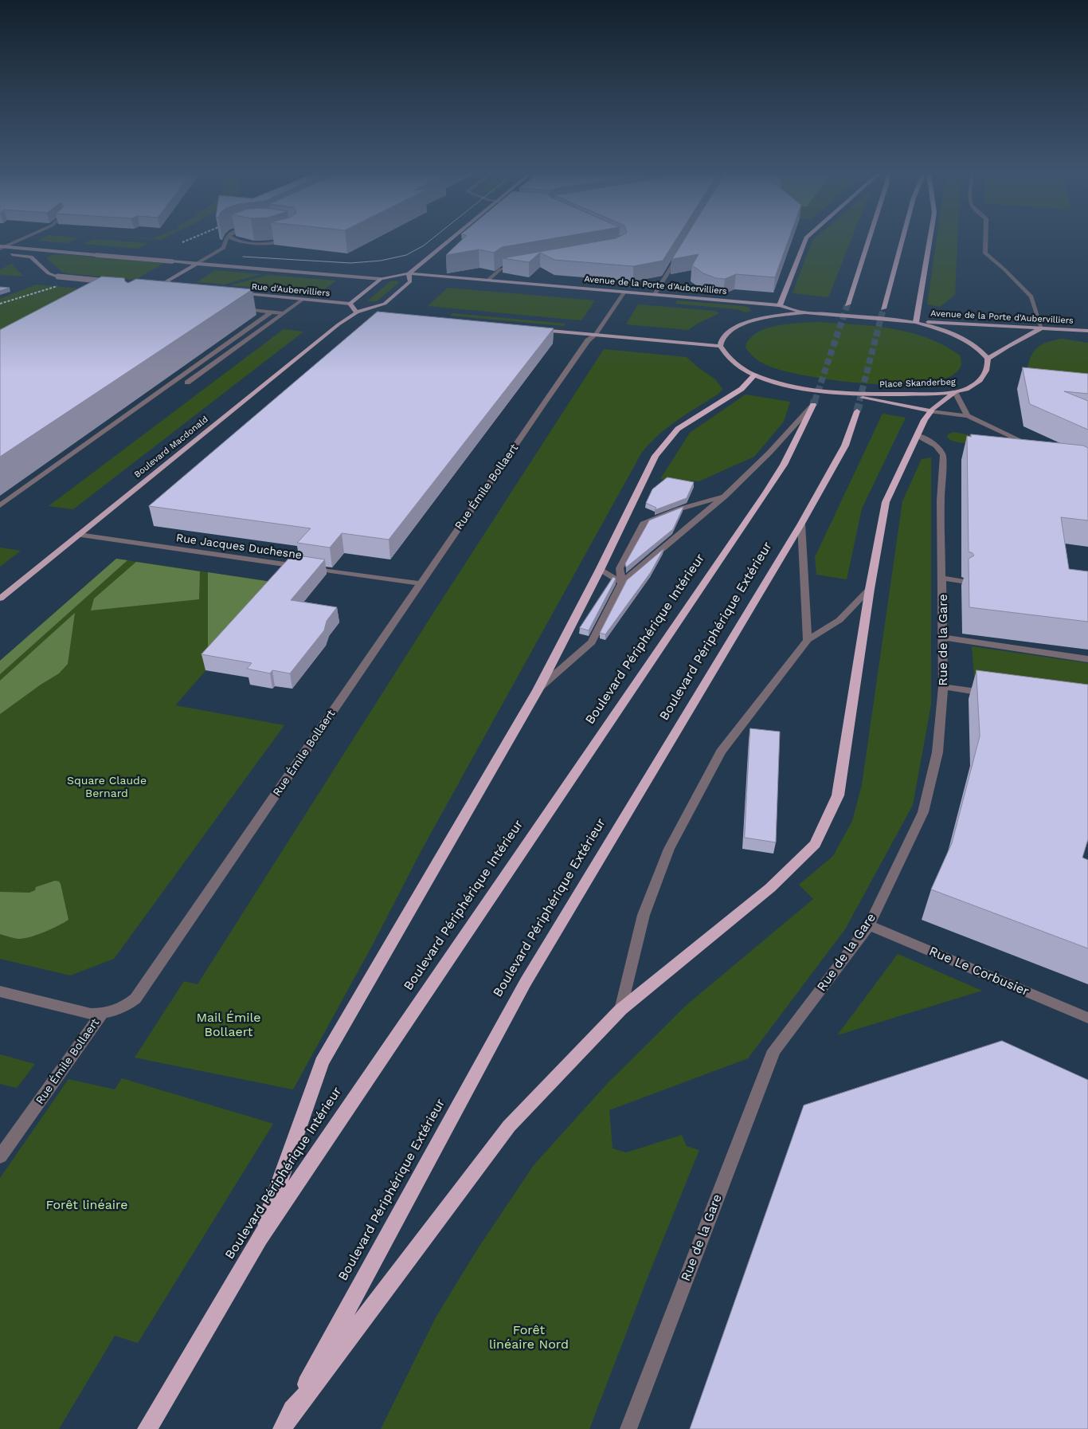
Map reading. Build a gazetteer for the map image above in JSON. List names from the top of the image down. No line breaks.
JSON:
{"streets":{"highway":["Boulevard Périphérique Extérieur","Boulevard Périphérique Intérieur"],"main road":["Avenue de la Porte d'Aubervilliers","Rue d'Aubervilliers","Place Skanderbeg","Boulevard Macdonald"],"street":["Rue Émile Bollaert","Rue Jacques Duchesne","Rue de la Gare","Rue Le Corbusier"]},"crossings":[["Avenue de la Porte d'Aubervilliers","Boulevard Macdonald"],["Avenue de la Porte d'Aubervilliers","Rue Émile Bollaert"],["Boulevard Macdonald","Rue Jacques Duchesne"],["Rue Émile Bollaert","Rue Jacques Duchesne"],["Rue de la Gare","Rue Le Corbusier"]],"parks":["Square Claude Bernard","Mail Émile Bollaert","Forêt linéaire","Forêt linéaire Nord"]}
